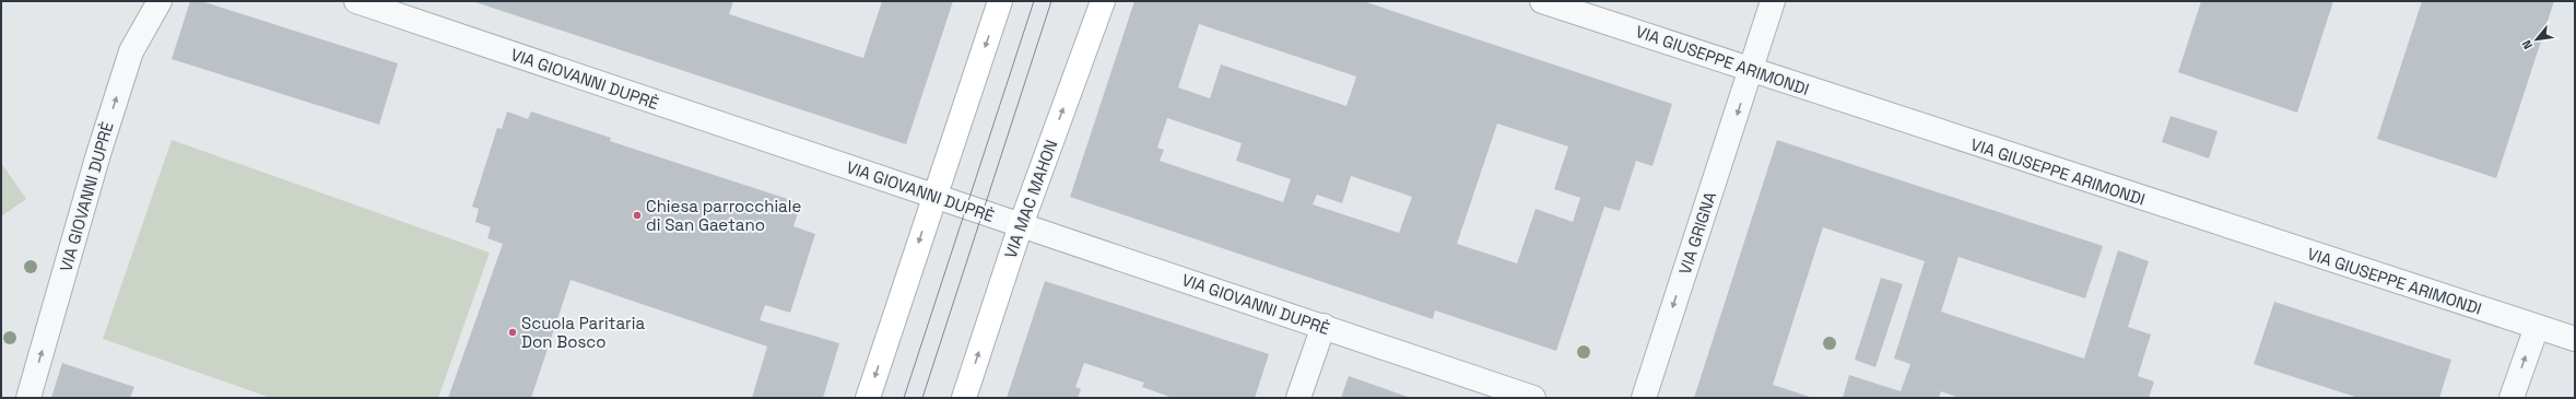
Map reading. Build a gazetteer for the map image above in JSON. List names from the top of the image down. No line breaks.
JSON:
{"streets":{"main road":["VIA MAC MAHON"],"street":["VIA GIUSEPPE ARIMONDI","VIA GIOVANNI DUPRÈ","VIA GRIGNA"]},"crossings":[["VIA GIUSEPPE ARIMONDI","VIA GRIGNA"],["VIA GIOVANNI DUPRÈ","VIA MAC MAHON"]],"one_way":["VIA GRIGNA"],"places":["Chiesa parrocchiale di San Gaetano","Scuola Paritaria Don Bosco"],"north":"bottom left"}
